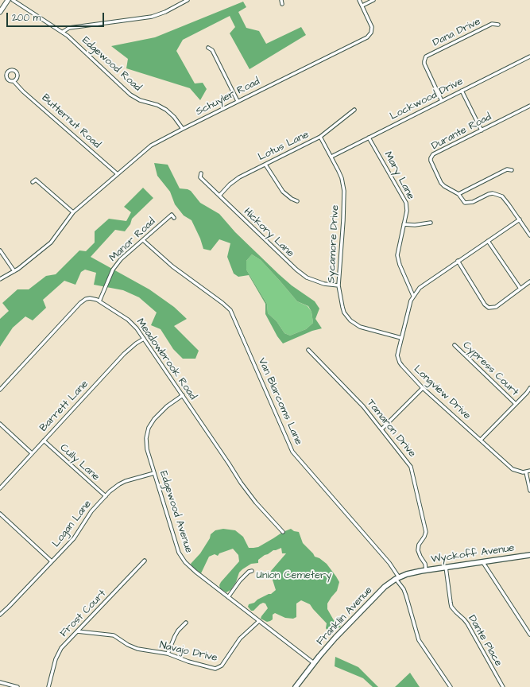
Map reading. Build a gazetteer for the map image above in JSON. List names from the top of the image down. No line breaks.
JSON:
{"streets":{"main road":["Wyckoff Avenue","Franklin Avenue"],"street":["Dana Drive","Edgewood Road","Schuyler Road","Lockwood Drive","Butternut Road","Durante Road","Lotus Lane","Mary Lane","Hickory Lane","Manor Road","Sycamore Drive","Meadowbrook Road","Cypress Court","Longview Drive","Van Blarcoms Lane","Barrett Lane","Tamaron Drive","Cully Lane","Edgewood Avenue","Logan Lane","Frost Court","Dante Place","Navajo Drive"]},"crossings":[["Dana Drive","Lockwood Drive"],["Edgewood Road","Schuyler Road"],["Schuyler Road","Butternut Road"],["Lockwood Drive","Mary Lane"],["Lockwood Drive","Sycamore Drive"],["Durante Road","Longview Drive"],["Lotus Lane","Hickory Lane"],["Lotus Lane","Sycamore Drive"],["Mary Lane","Longview Drive"],["Hickory Lane","Sycamore Drive"],["Manor Road","Meadowbrook Road"],["Manor Road","Van Blarcoms Lane"],["Sycamore Drive","Longview Drive"],["Meadowbrook Road","Barrett Lane"],["Meadowbrook Road","Edgewood Avenue"],["Van Blarcoms Lane","Franklin Avenue"],["Barrett Lane","Cully Lane"],["Tamaron Drive","Wyckoff Avenue"],["Cully Lane","Logan Lane"],["Edgewood Avenue","Logan Lane"],["Edgewood Avenue","Franklin Avenue"],["Edgewood Avenue","Navajo Drive"],["Wyckoff Avenue","Franklin Avenue"],["Wyckoff Avenue","Dante Place"],["Frost Court","Navajo Drive"]],"parks":["Union Cemetery"],"scale_bar":"200 m"}
